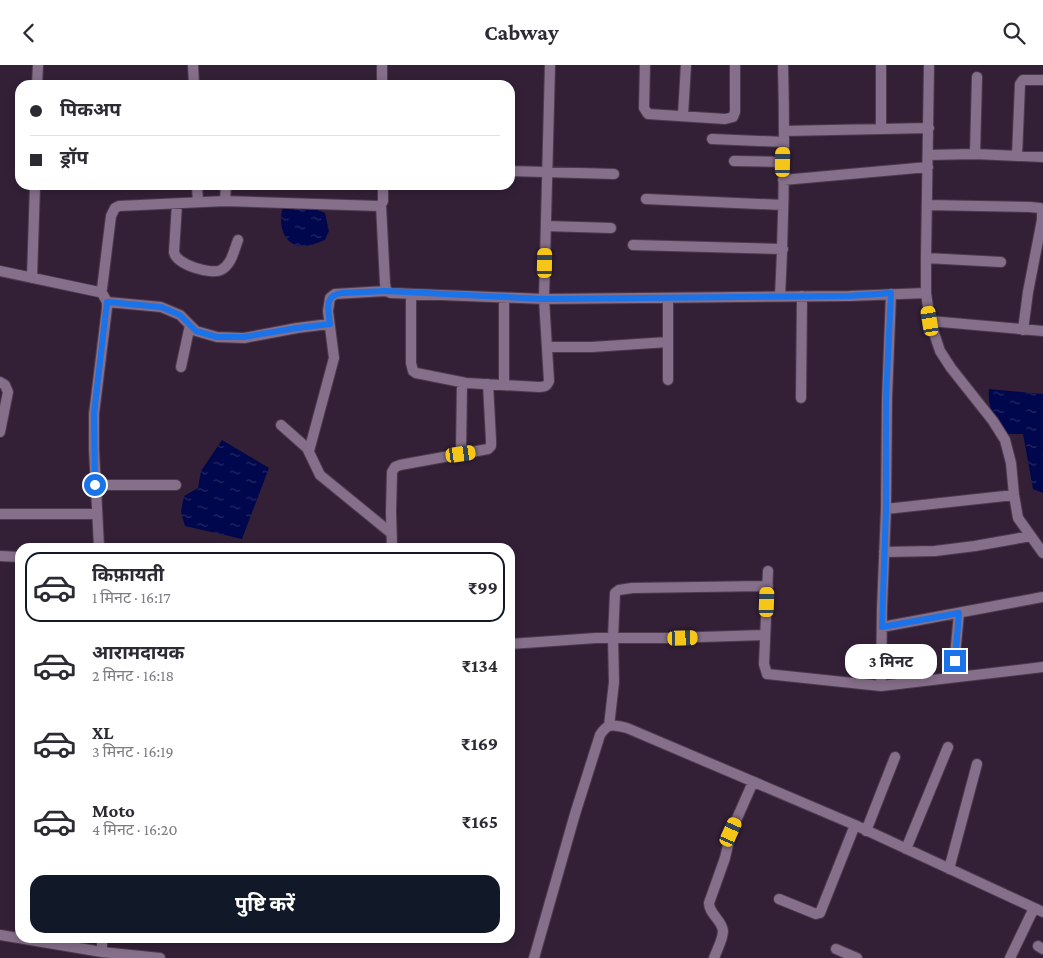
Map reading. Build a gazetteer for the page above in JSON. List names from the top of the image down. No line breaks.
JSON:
{"page":{"header":"Cabway","banner":["पिकअप","ड्रॉप"],"list":[{"name":"किफ़ायती","note":"1 मिनट · 16:17","value":"₹99"},{"name":"आरामदायक","note":"2 मिनट · 16:18","value":"₹134"},{"name":"XL","note":"3 मिनट · 16:19","value":"₹169"},{"name":"Moto","note":"4 मिनट · 16:20","value":"₹165"}],"bubble":"3 मिनट","buttons":"पुष्टि करें"}}
